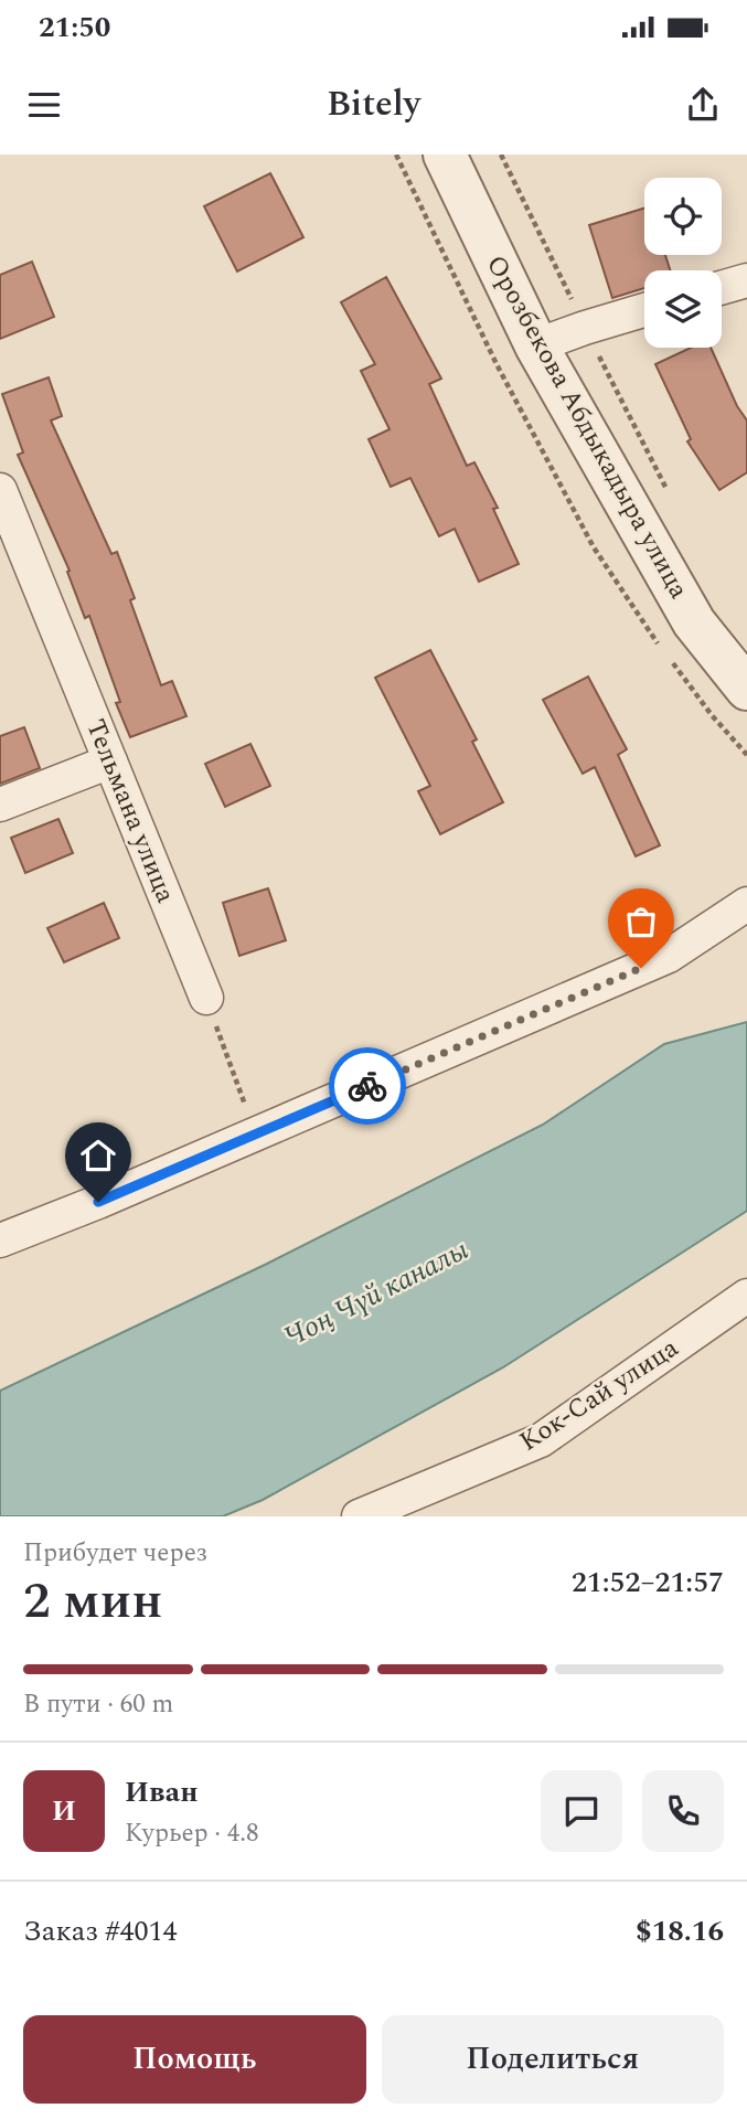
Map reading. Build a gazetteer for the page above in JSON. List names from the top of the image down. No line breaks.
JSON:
{"streets":{"street":["Орозбекова Абдыкадыра улица","Тельмана улица","Кок-Сай улица"]},"water":["Чоң Чүй каналы"],"page":{"status":"21:50","header":"Bitely","heading":["2 мин","Прибудет через","21:52–21:57"],"panel":["Иван","Курьер · 4.8","Заказ #4014","$18.16"],"bar":"В пути · 60 m","round":"И","buttons":["Помощь","Поделиться"]}}
